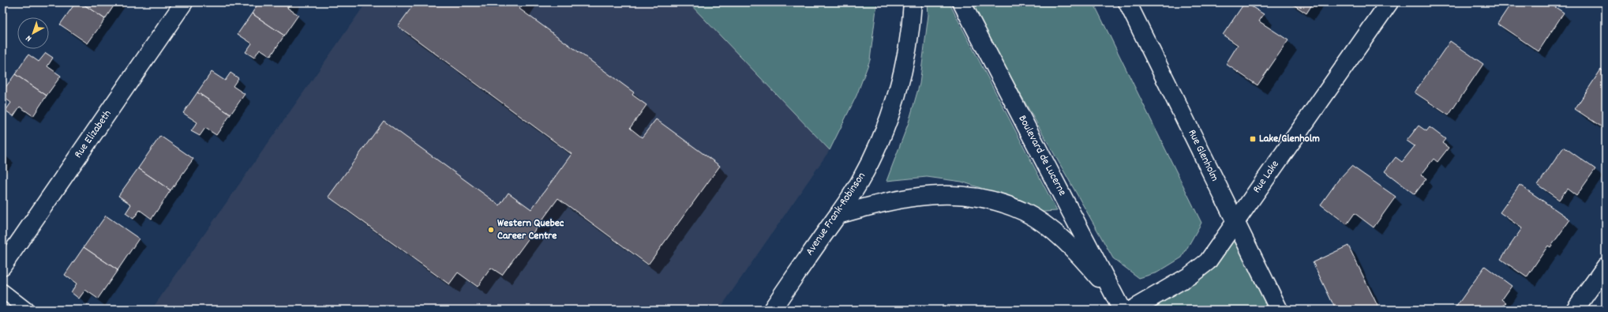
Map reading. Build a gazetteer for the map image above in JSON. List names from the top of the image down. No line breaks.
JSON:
{"streets":{"street":["Rue Elizabeth","Boulevard de Lucerne","Rue Glenholm","Rue Lake","Avenue Frank-Robinson"]},"crossings":[["Rue Glenholm","Rue Lake"]],"places":{"transit":["Lake/Glenholm"],"other":["Western Quebec Career Centre"]},"north":"bottom left"}
